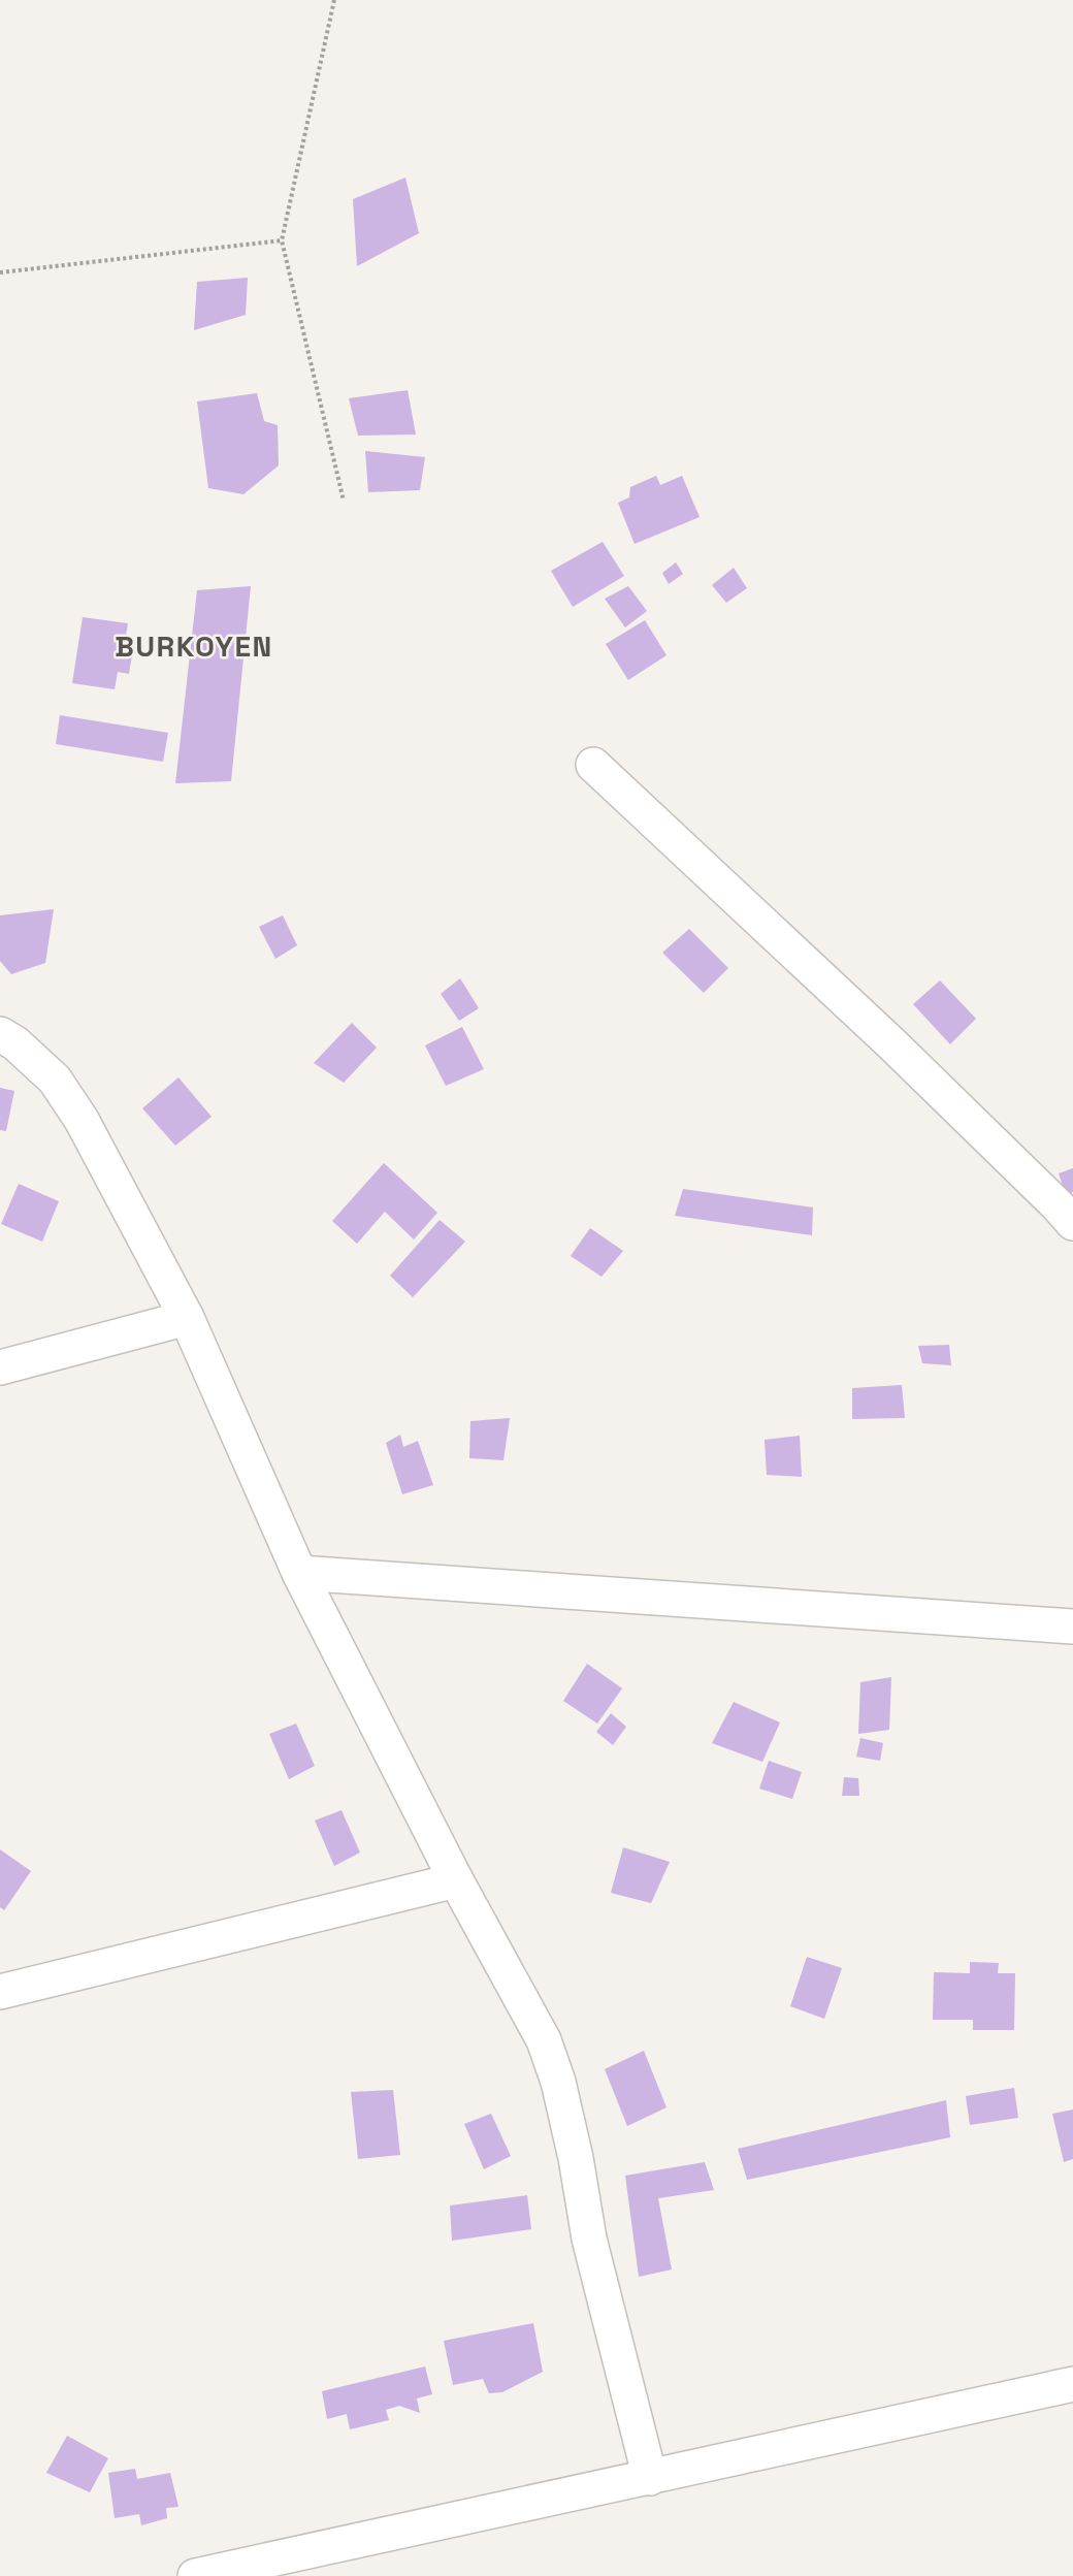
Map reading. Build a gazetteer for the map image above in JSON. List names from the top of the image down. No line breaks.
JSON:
{"districts":["BURKOYEN"]}
